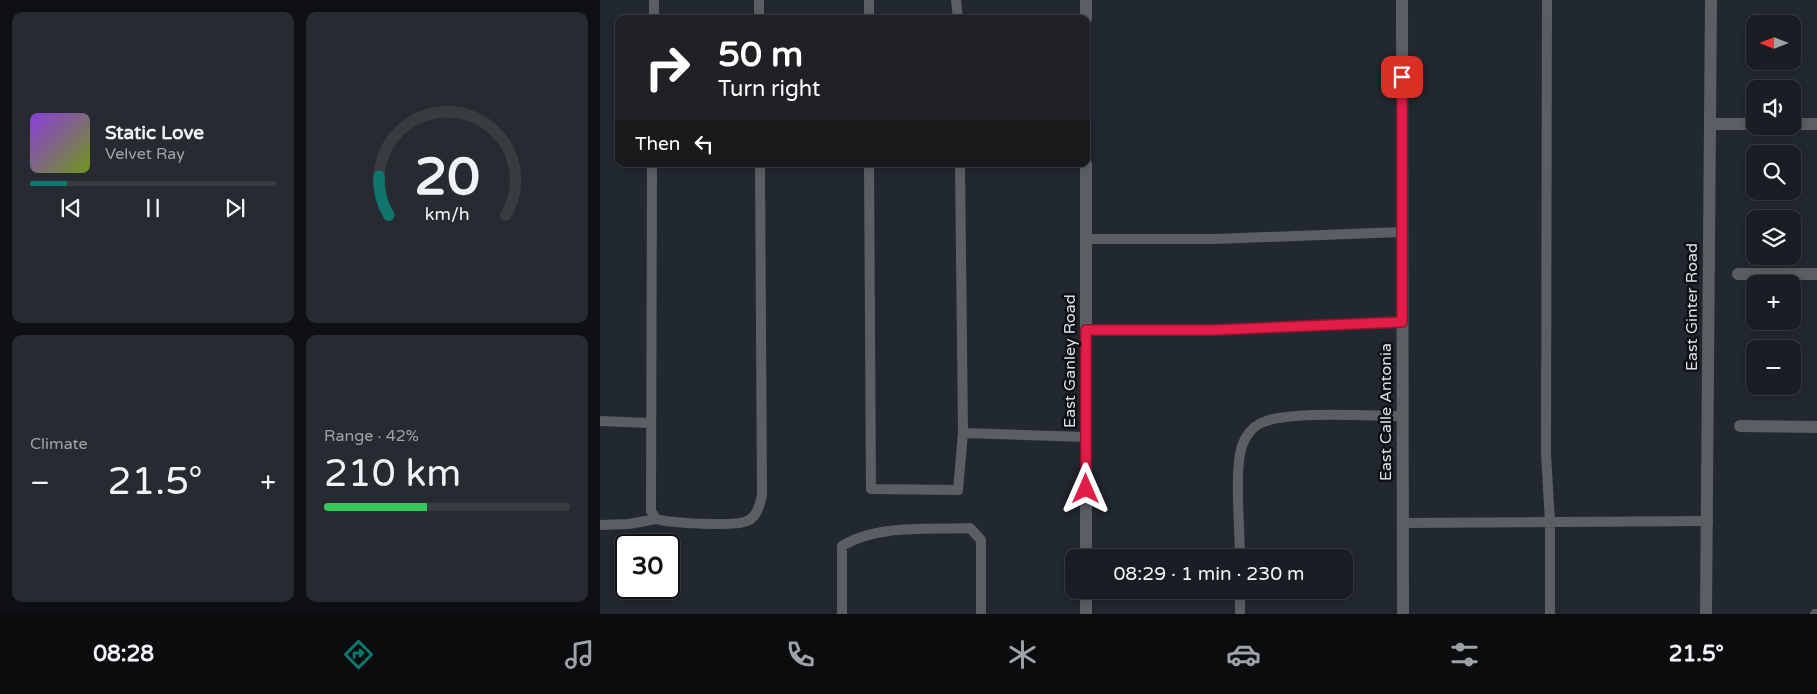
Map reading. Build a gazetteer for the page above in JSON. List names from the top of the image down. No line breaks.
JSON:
{"streets":{"street":["East Ginter Road","East Ganley Road","East Calle Antonia"]},"north":"left","page":{"map_buttons":["+","−"],"turn":["50 m","Turn right"],"song":["Static Love","Velvet Ray"],"then":"Then","tile":["Climate",["Range · 42%","210 km"]],"heat":["−","21.5°","+"],"limit":"30","trip":"08:29 · 1 min · 230 m","tabs":["08:28","21.5°"],"gauge":["20","km/h"]}}
